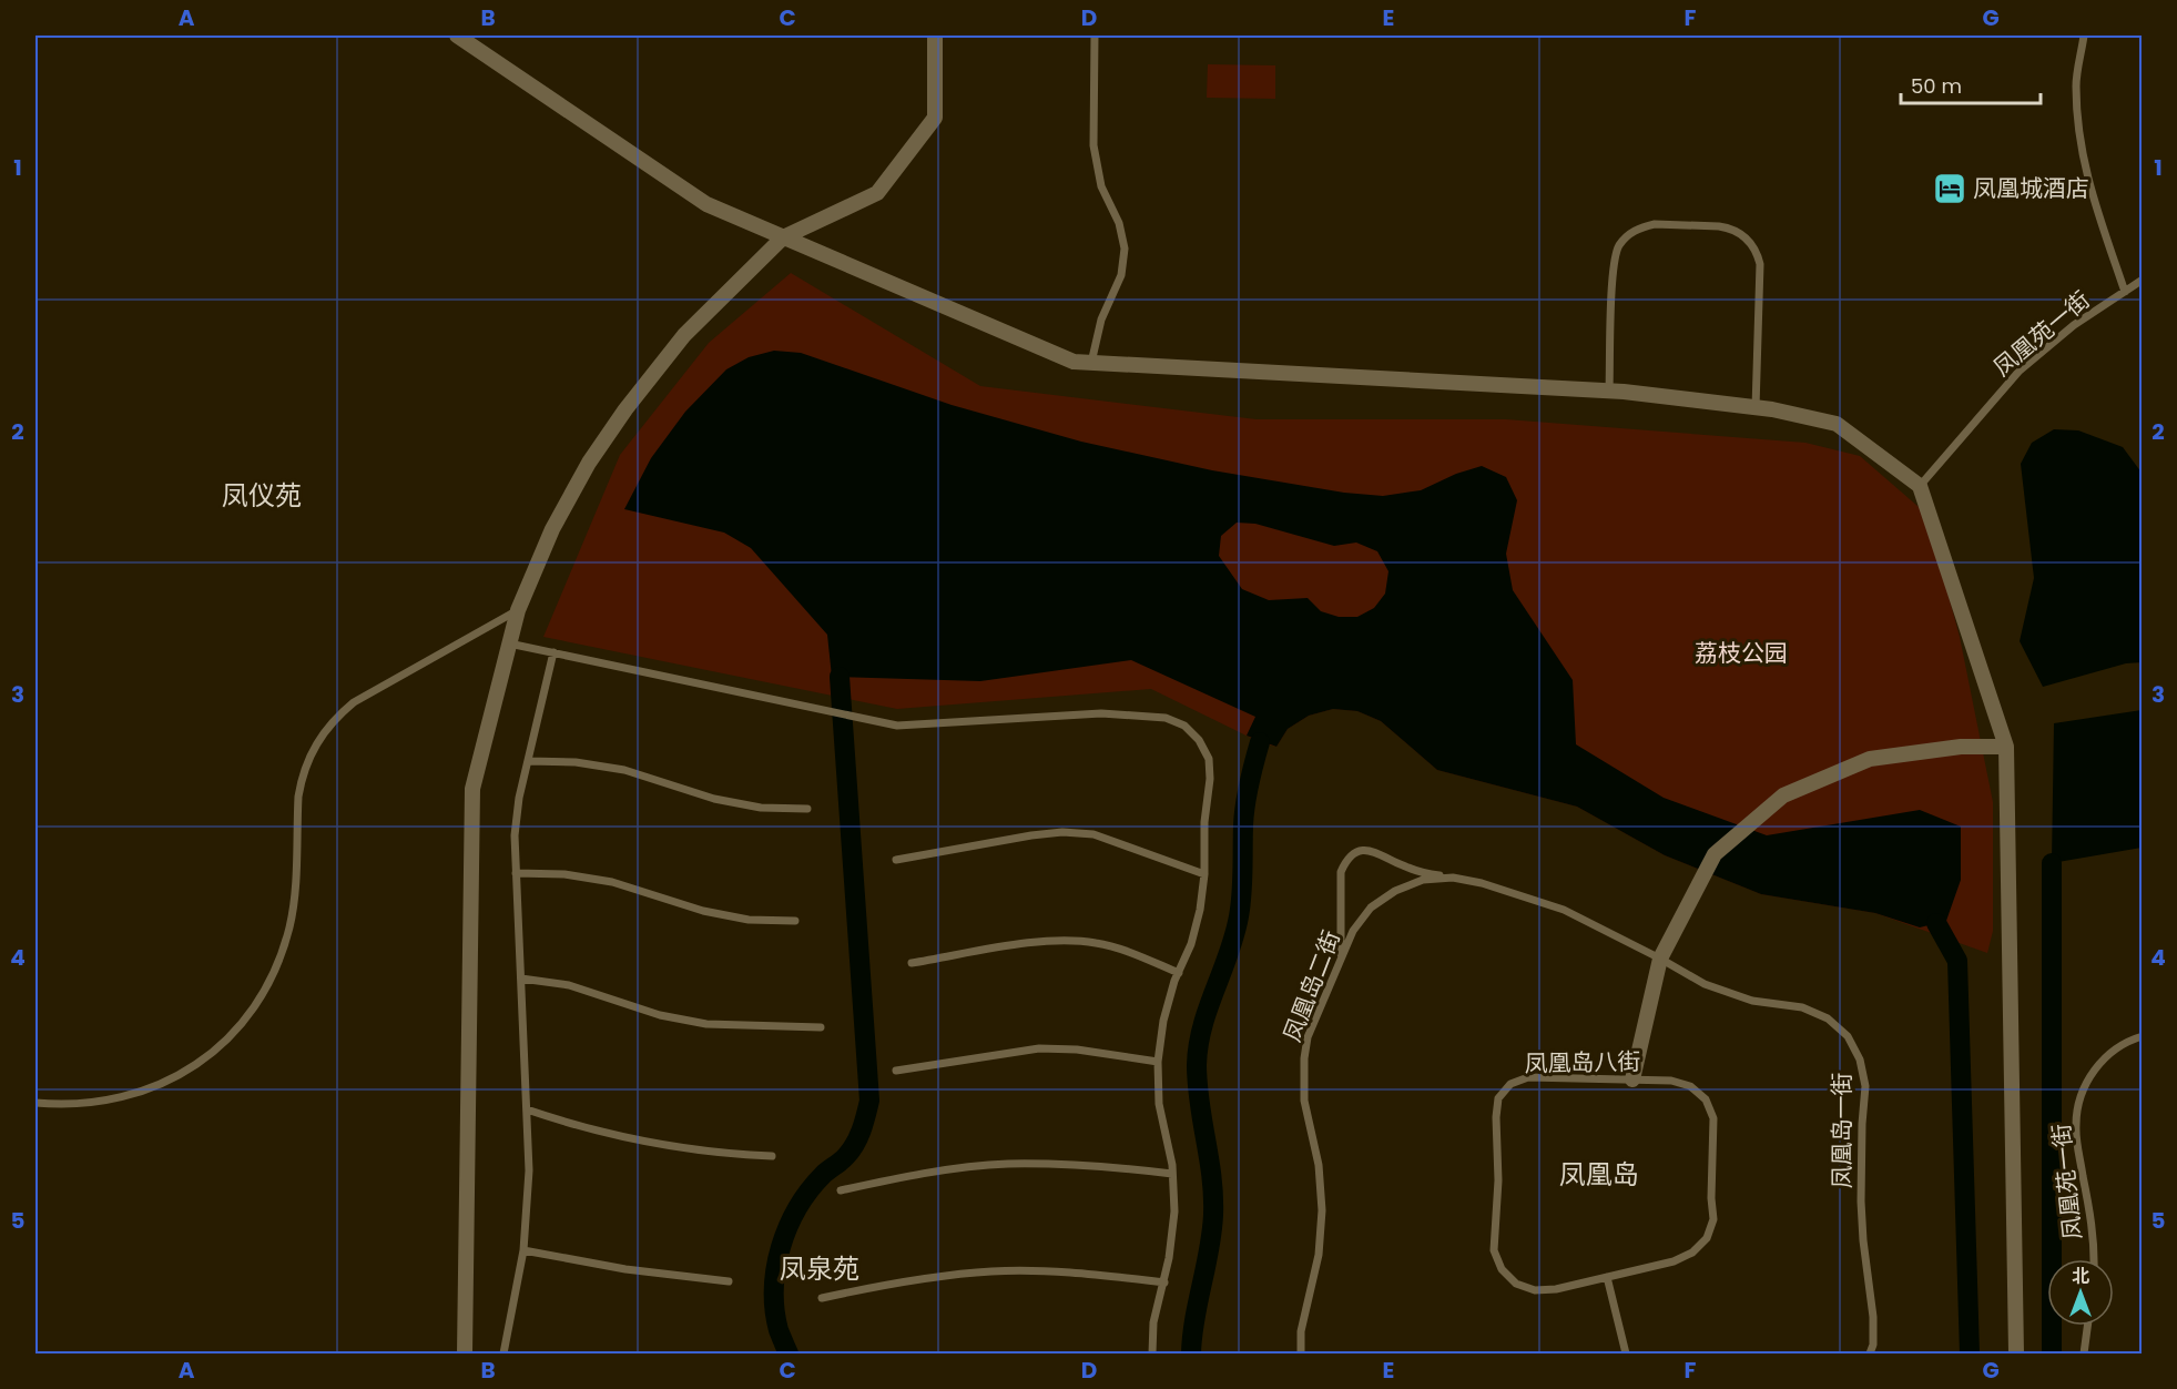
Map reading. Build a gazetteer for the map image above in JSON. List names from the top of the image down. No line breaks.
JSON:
{"streets":{"lane":["凤凰苑一街","凤凰岛二街","凤凰岛八街","凤凰岛一街"]},"crossings":[["凤凰岛二街","凤凰岛一街"]],"districts":["凤仪苑","凤凰岛","凤泉苑"],"parks":["荔枝公园"],"places":{"hotel":["凤凰城酒店"]},"scale_bar":"50 m","north":"top","grid":{"columns":["A","B","C","D","E","F","G"],"rows":["1","2","3","4","5"]}}
